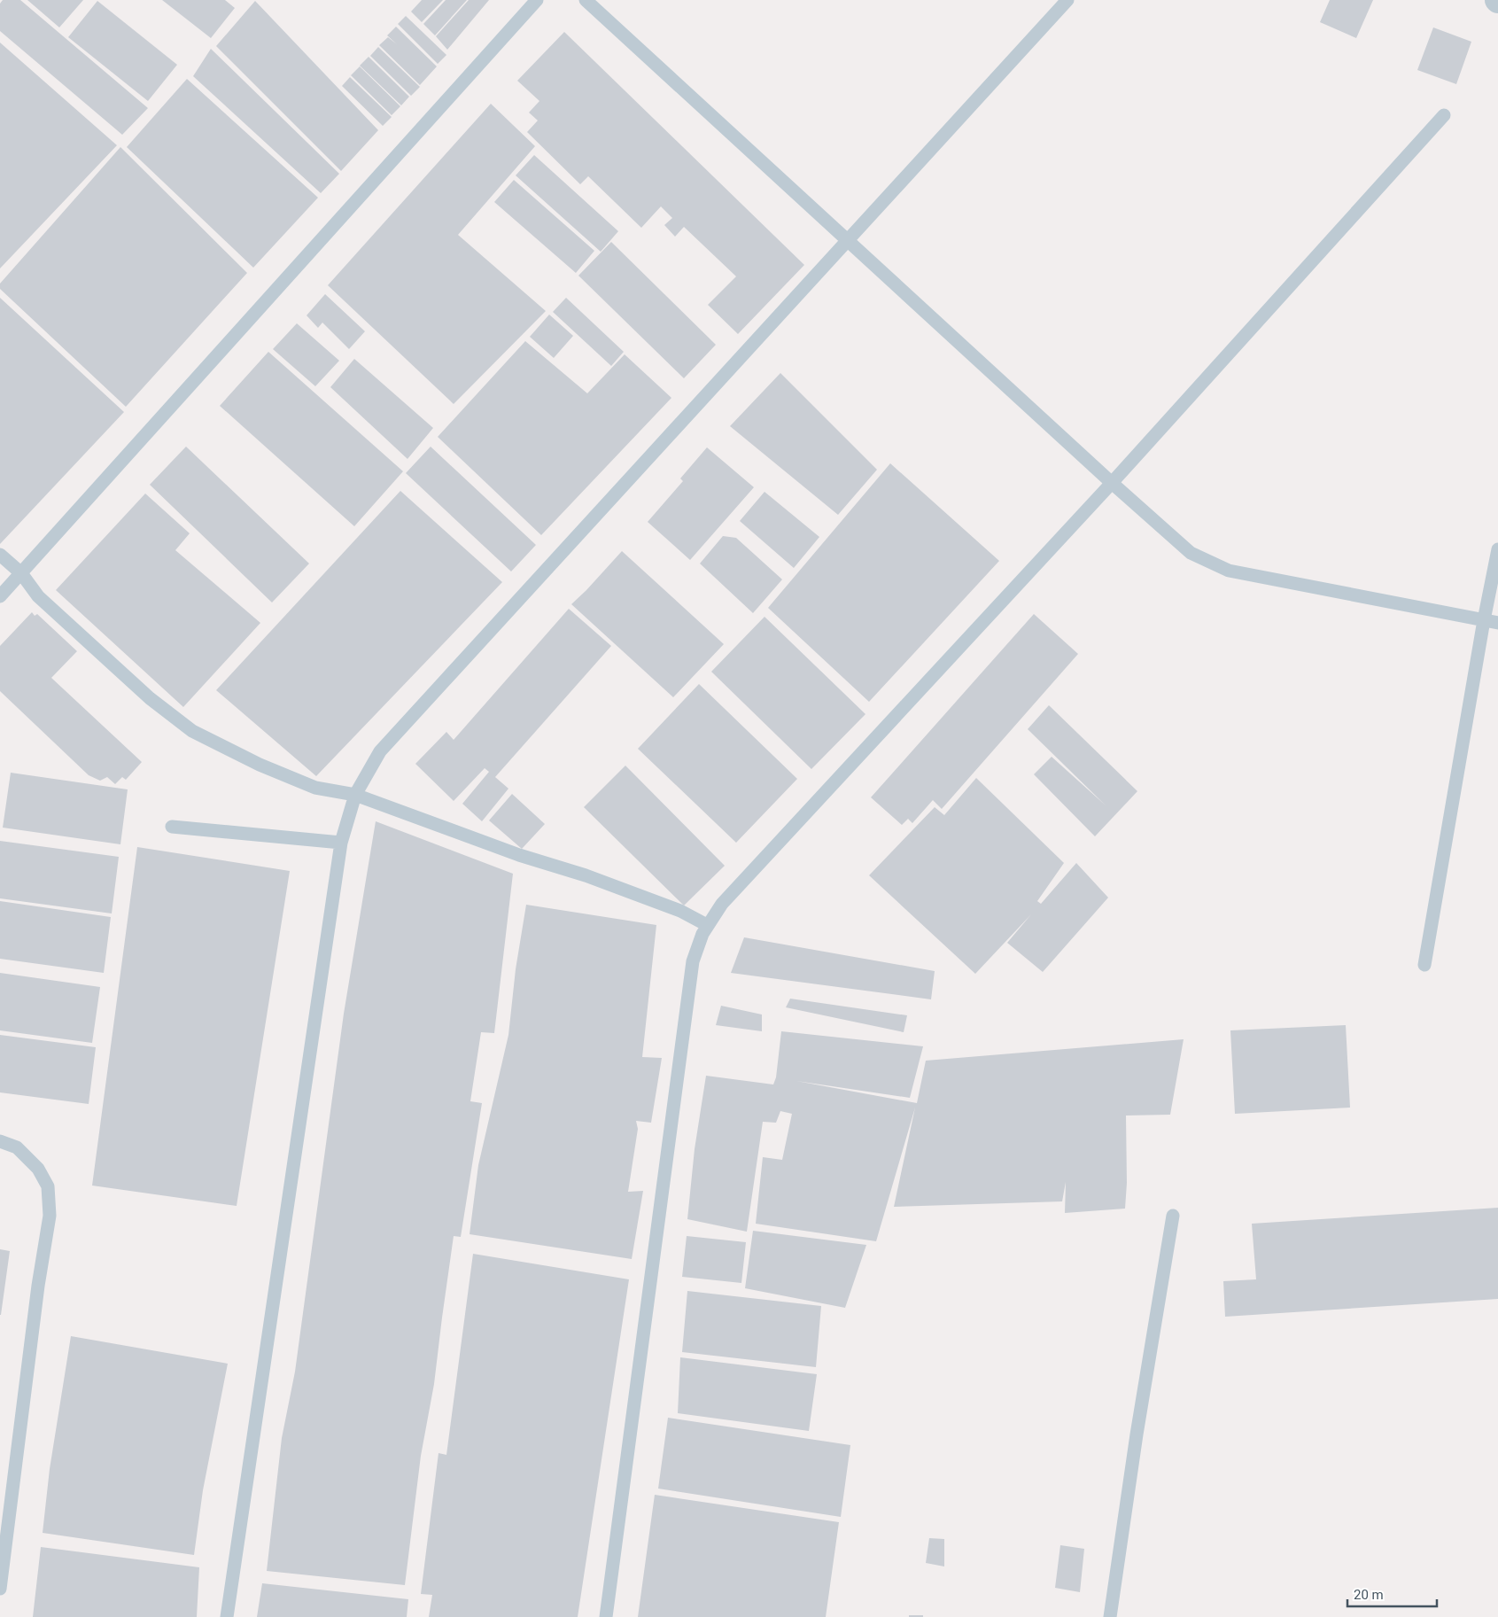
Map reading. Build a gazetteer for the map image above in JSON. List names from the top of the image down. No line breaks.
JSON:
{"scale_bar":"20 m"}
